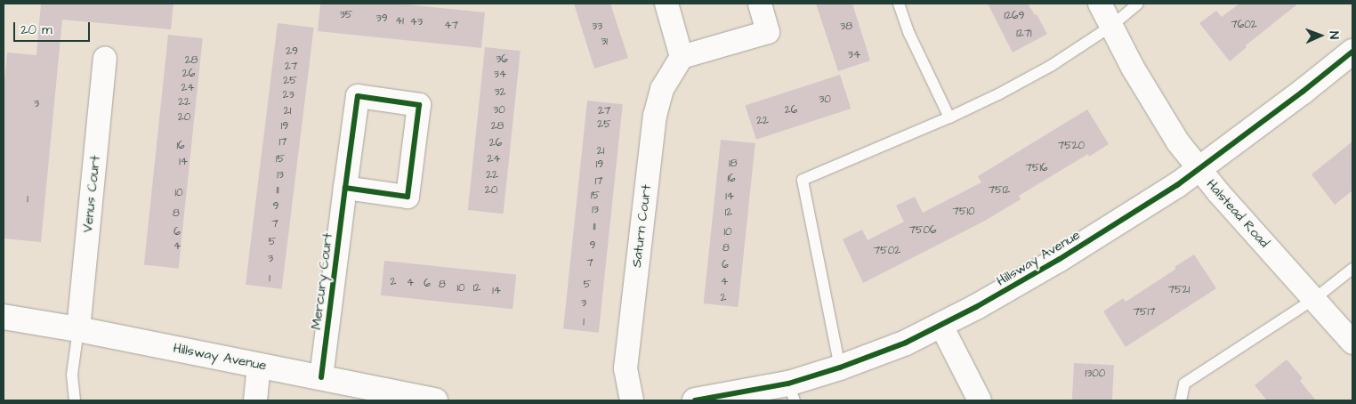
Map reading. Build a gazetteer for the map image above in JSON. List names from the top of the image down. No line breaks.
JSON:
{"streets":{"street":["Venus Court","Halstead Road","Saturn Court","Hillsway Avenue","Mercury Court"]},"crossings":[["Venus Court","Hillsway Avenue"],["Halstead Road","Hillsway Avenue"],["Hillsway Avenue","Mercury Court"]],"house_numbers":["35","1269","39","41","43","7602","47","33","38","1271","31","29","34","36","28","27","26","34","25","24","32","23","30","22","3","30","26","21","27","20","22","25","19","28","17","26","16","7520","21","15","24","14","18","19","7516","13","22","16","17","11","20","7512","10","15","14","1","9","13","7510","12","8","7","11","7506","6","10","5","9","4","8","7502","3","7","6","1","2","4","4","6","8","5","10","12","7521","14","2","3","7517","1","1300"],"scale_bar":"20 m","north":"right"}
